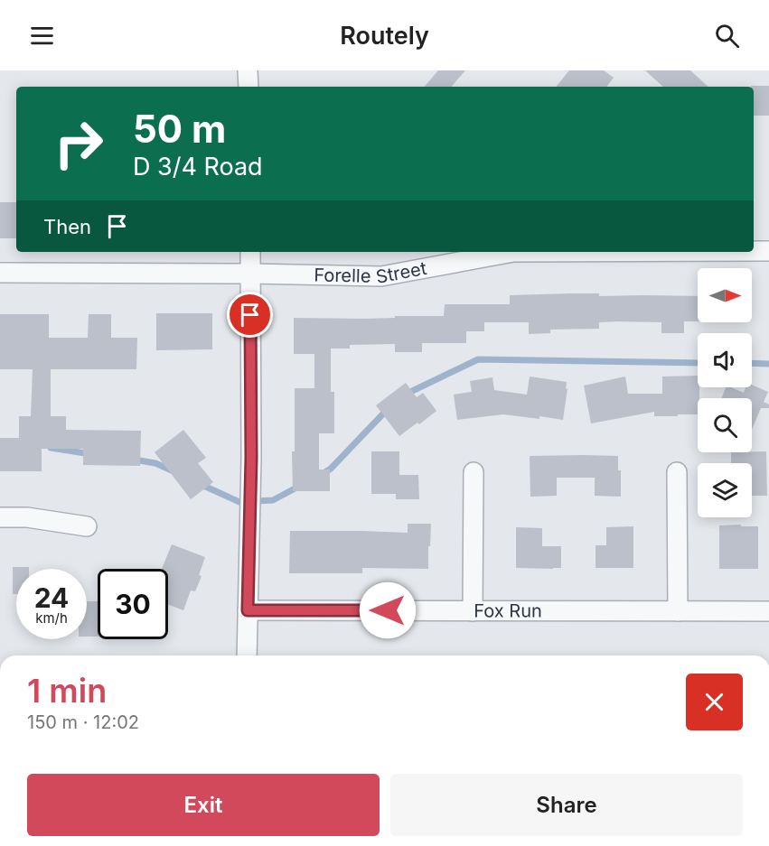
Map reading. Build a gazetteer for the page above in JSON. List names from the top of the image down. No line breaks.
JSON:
{"streets":{"street":["Forelle Street","Fox Run"]},"north":"right","page":{"header":"Routely","turn":["50 m","D 3/4 Road"],"then":"Then","speed":"24 km/h","limit":"30","heading":["1 min","150 m · 12:02"],"buttons":["Exit","Share"]}}
